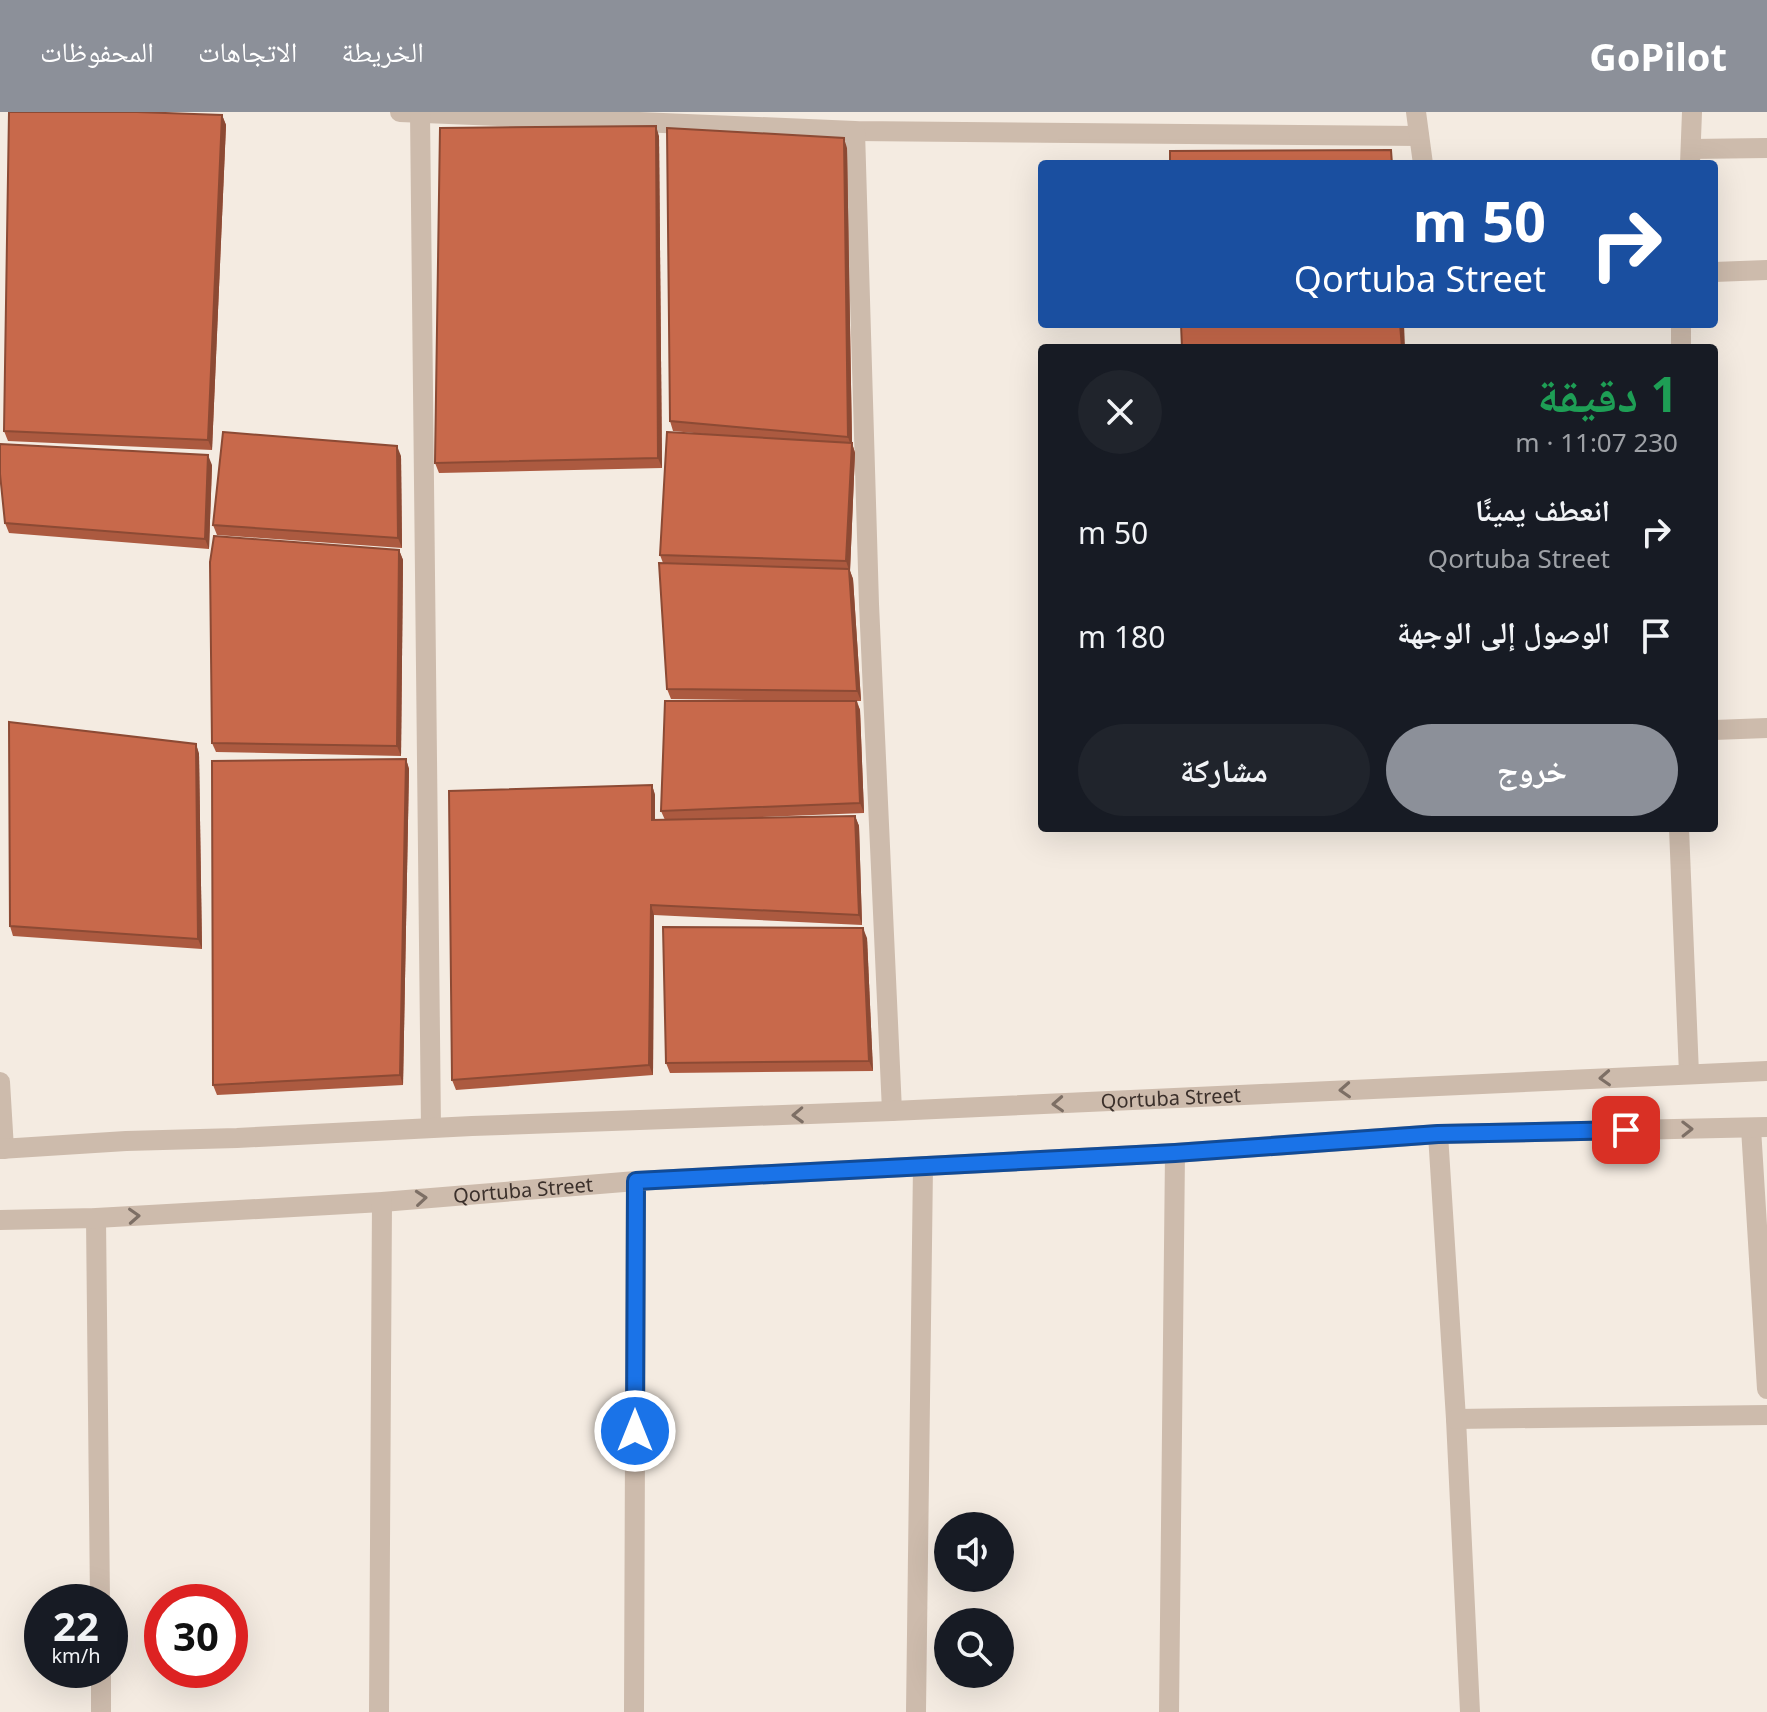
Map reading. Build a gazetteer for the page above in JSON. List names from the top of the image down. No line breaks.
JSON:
{"streets":{"street":["Qortuba Street"]},"page":{"header":"GoPilot","nav":["الخريطة","الاتجاهات","المحفوظات"],"turn":["50 m","Qortuba Street"],"heading":["1 دقيقة","230 m · 11:07"],"list":[{"name":"انعطف يمينًا","note":"Qortuba Street","value":"50 m"},{"name":"الوصول إلى الوجهة","value":"180 m"}],"buttons":["خروج","مشاركة"],"speed":"22 km/h","limit":"30"}}
